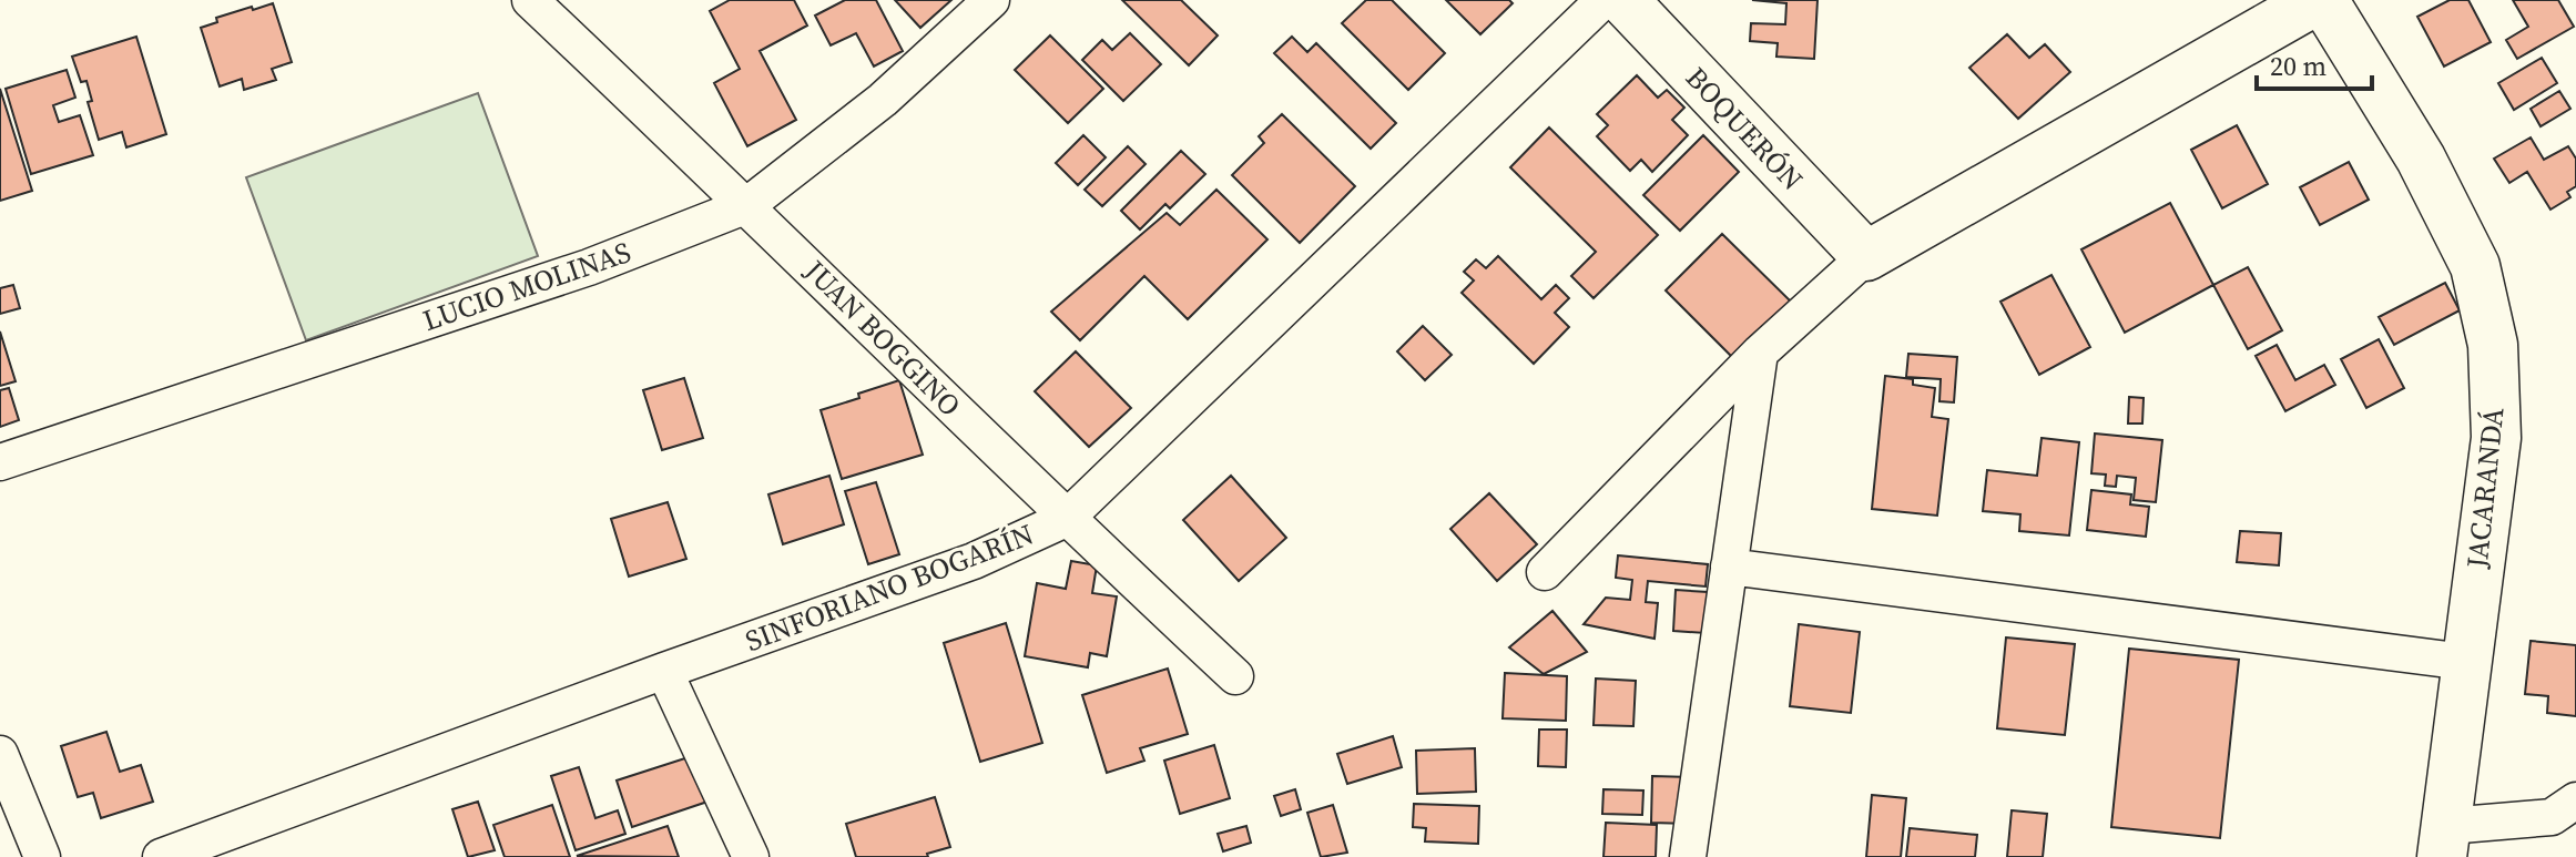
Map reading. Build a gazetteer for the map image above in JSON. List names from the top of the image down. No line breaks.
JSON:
{"streets":{"street":["BOQUERÓN","LUCIO MOLINAS","JUAN BOGGINO","JACARANDÁ","SINFORIANO BOGARÍN"]},"crossings":[["LUCIO MOLINAS","JUAN BOGGINO"],["JUAN BOGGINO","SINFORIANO BOGARÍN"]],"scale_bar":"20 m"}
